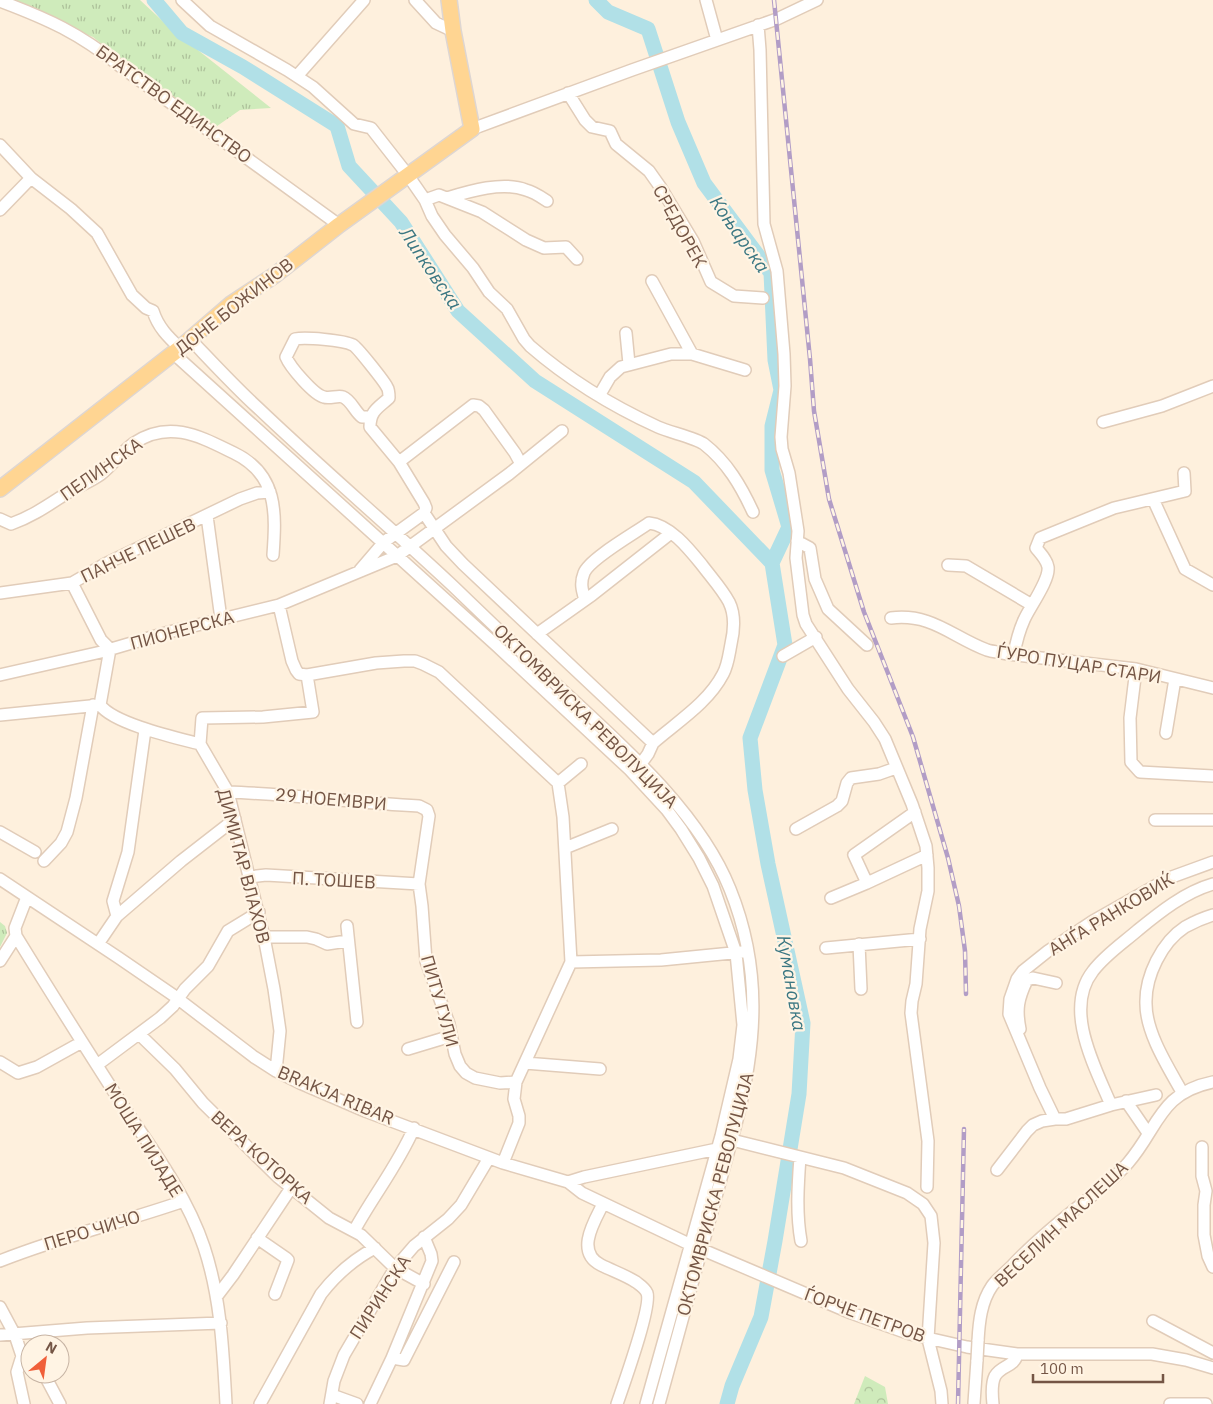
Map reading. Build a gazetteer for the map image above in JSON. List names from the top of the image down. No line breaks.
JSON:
{"streets":{"main road":["ДОНЕ БОЖИНОВ"],"street":["БРАТСТВО ЕДИНСТВО","СРЕДОРЕК","ПЕЛИНСКА","ПАНЧЕ ПЕШЕВ","ПИОНЕРСКА","ЃУРО ПУЦАР СТАРИ","ОКТОМВРИСКА РЕВОЛУЦИЈА","29 НОЕМВРИ","ДИМИТАР ВЛАХОВ","П. ТОШЕВ","АНЃА РАНКОВИЌ","ПИТУ ГУЛИ","BRAKJA RIBAR","МОША ПИЈАДЕ","ВЕРА КОТОРКА","ВЕСЕЛИН МАСЛЕША","ПЕРО ЧИЧО","ПИРИНСКА","ЃОРЧЕ ПЕТРОВ"]},"crossings":[["БРАТСТВО ЕДИНСТВО","ДОНЕ БОЖИНОВ"],["ДОНЕ БОЖИНОВ","ОКТОМВРИСКА РЕВОЛУЦИЈА"],["ПЕЛИНСКА","ПАНЧЕ ПЕШЕВ"],["ПИОНЕРСКА","ОКТОМВРИСКА РЕВОЛУЦИЈА"],["ОКТОМВРИСКА РЕВОЛУЦИЈА","ЃОРЧЕ ПЕТРОВ"],["29 НОЕМВРИ","ДИМИТАР ВЛАХОВ"],["29 НОЕМВРИ","ПИТУ ГУЛИ"],["ДИМИТАР ВЛАХОВ","П. ТОШЕВ"],["ДИМИТАР ВЛАХОВ","BRAKJA RIBAR"],["П. ТОШЕВ","ПИТУ ГУЛИ"],["BRAKJA RIBAR","ПИРИНСКА"],["BRAKJA RIBAR","ЃОРЧЕ ПЕТРОВ"],["МОША ПИЈАДЕ","ПЕРО ЧИЧО"],["ВЕРА КОТОРКА","ПИРИНСКА"]],"water":["Коњарска","Липковска","Кумановка"],"scale_bar":"100 m","north":"top right"}
